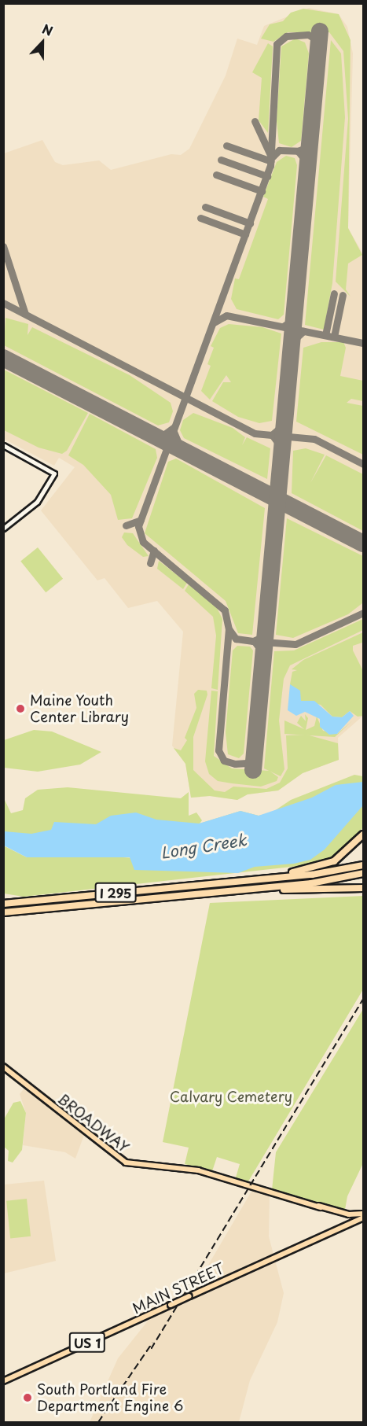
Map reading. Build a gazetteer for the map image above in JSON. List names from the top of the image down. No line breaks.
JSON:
{"streets":{"highway":["I 295"],"main road":["BROADWAY","MAIN STREET","US 1"]},"water":["Long Creek"],"parks":["Calvary Cemetery"],"places":["Maine Youth Center Library","South Portland Fire Department Engine 6"],"north":"top"}
